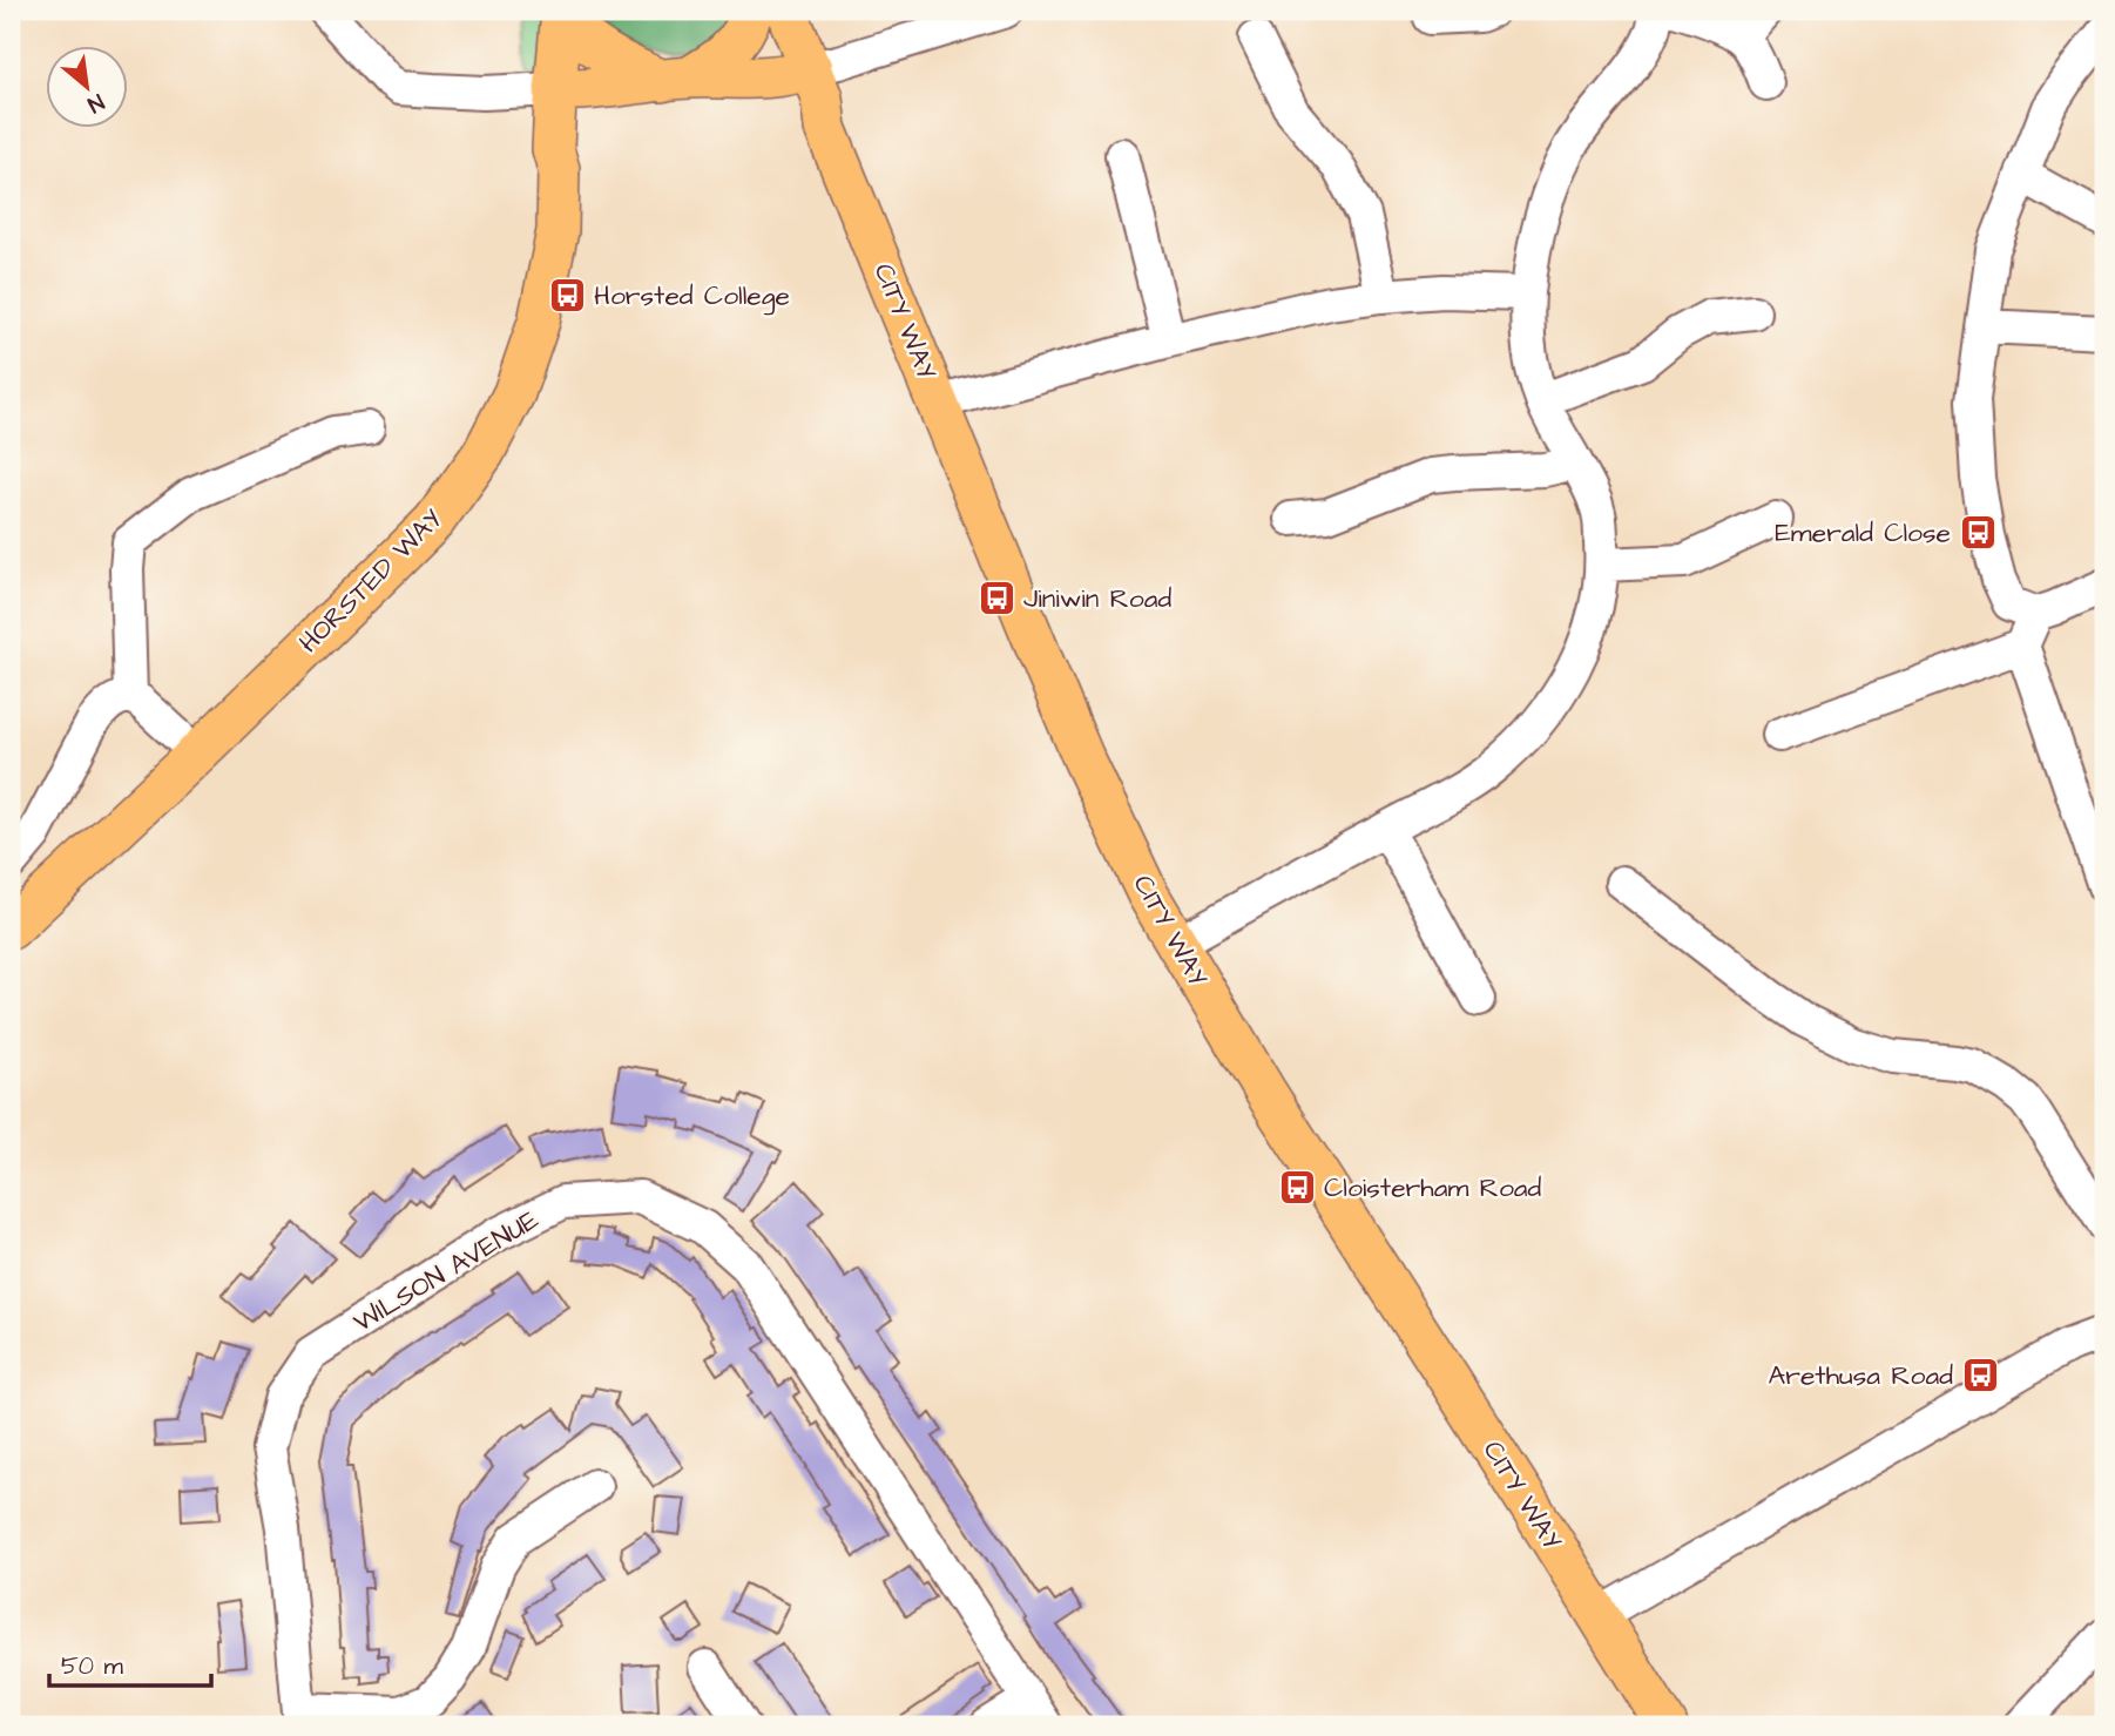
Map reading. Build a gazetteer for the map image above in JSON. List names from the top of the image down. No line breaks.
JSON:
{"streets":{"main road":["CITY WAY","HORSTED WAY"],"street":["WILSON AVENUE"]},"places":{"bus stop":["Horsted College","Emerald Close","Jiniwin Road","Cloisterham Road","Arethusa Road"]},"scale_bar":"50 m","north":"bottom right"}
